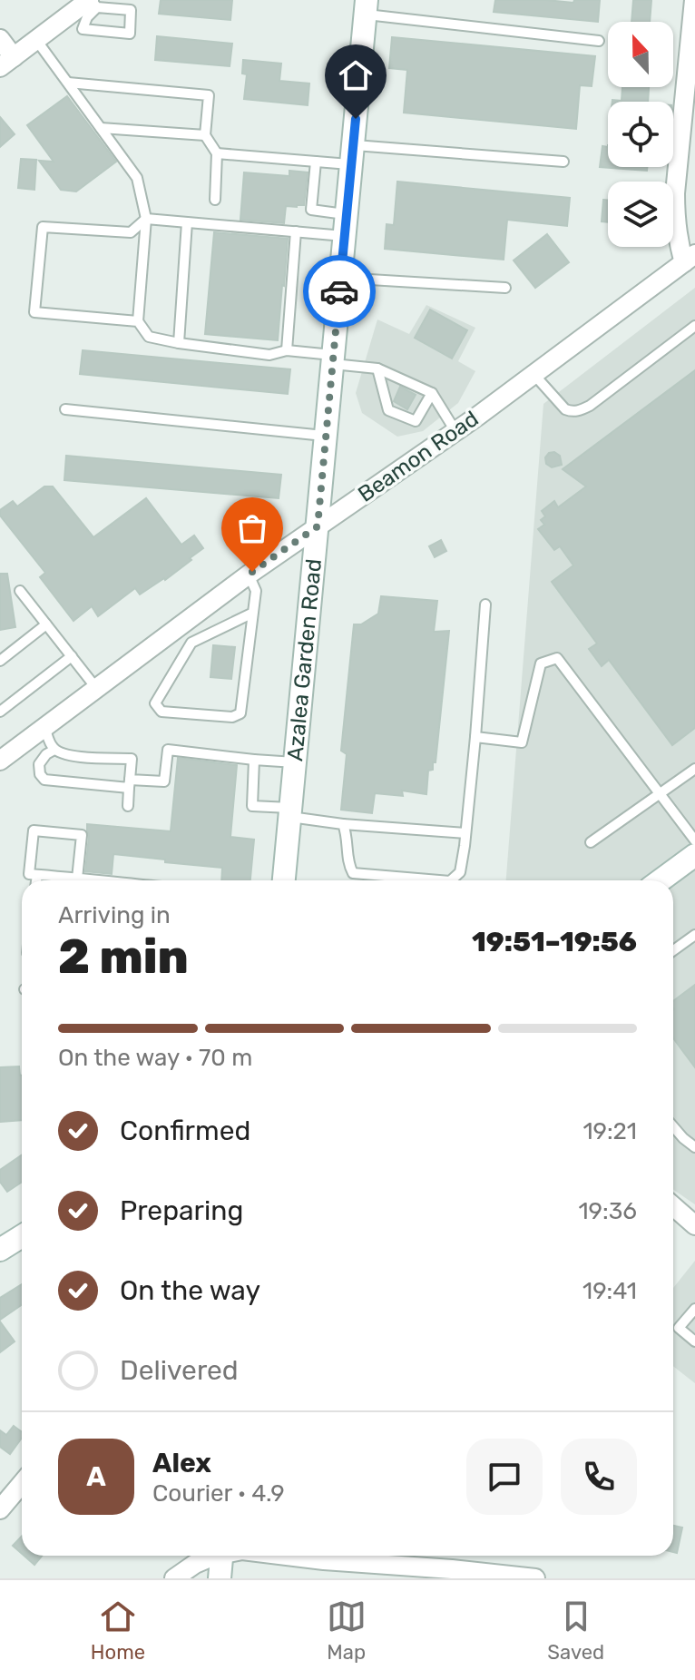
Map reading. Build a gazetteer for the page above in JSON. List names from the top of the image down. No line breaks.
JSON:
{"streets":{"main road":["Azalea Garden Road"],"street":["Beamon Road"]},"crossings":[["Beamon Road","Azalea Garden Road"]],"north":"top","page":{"heading":["2 min","Arriving in","19:51–19:56"],"panel":["Alex","Courier · 4.9"],"bar":"On the way · 70 m","list":[["Confirmed","19:21"],["Preparing","19:36"],["On the way","19:41"],"Delivered"],"round":"A","tabs":["Home","Map","Saved"]}}
